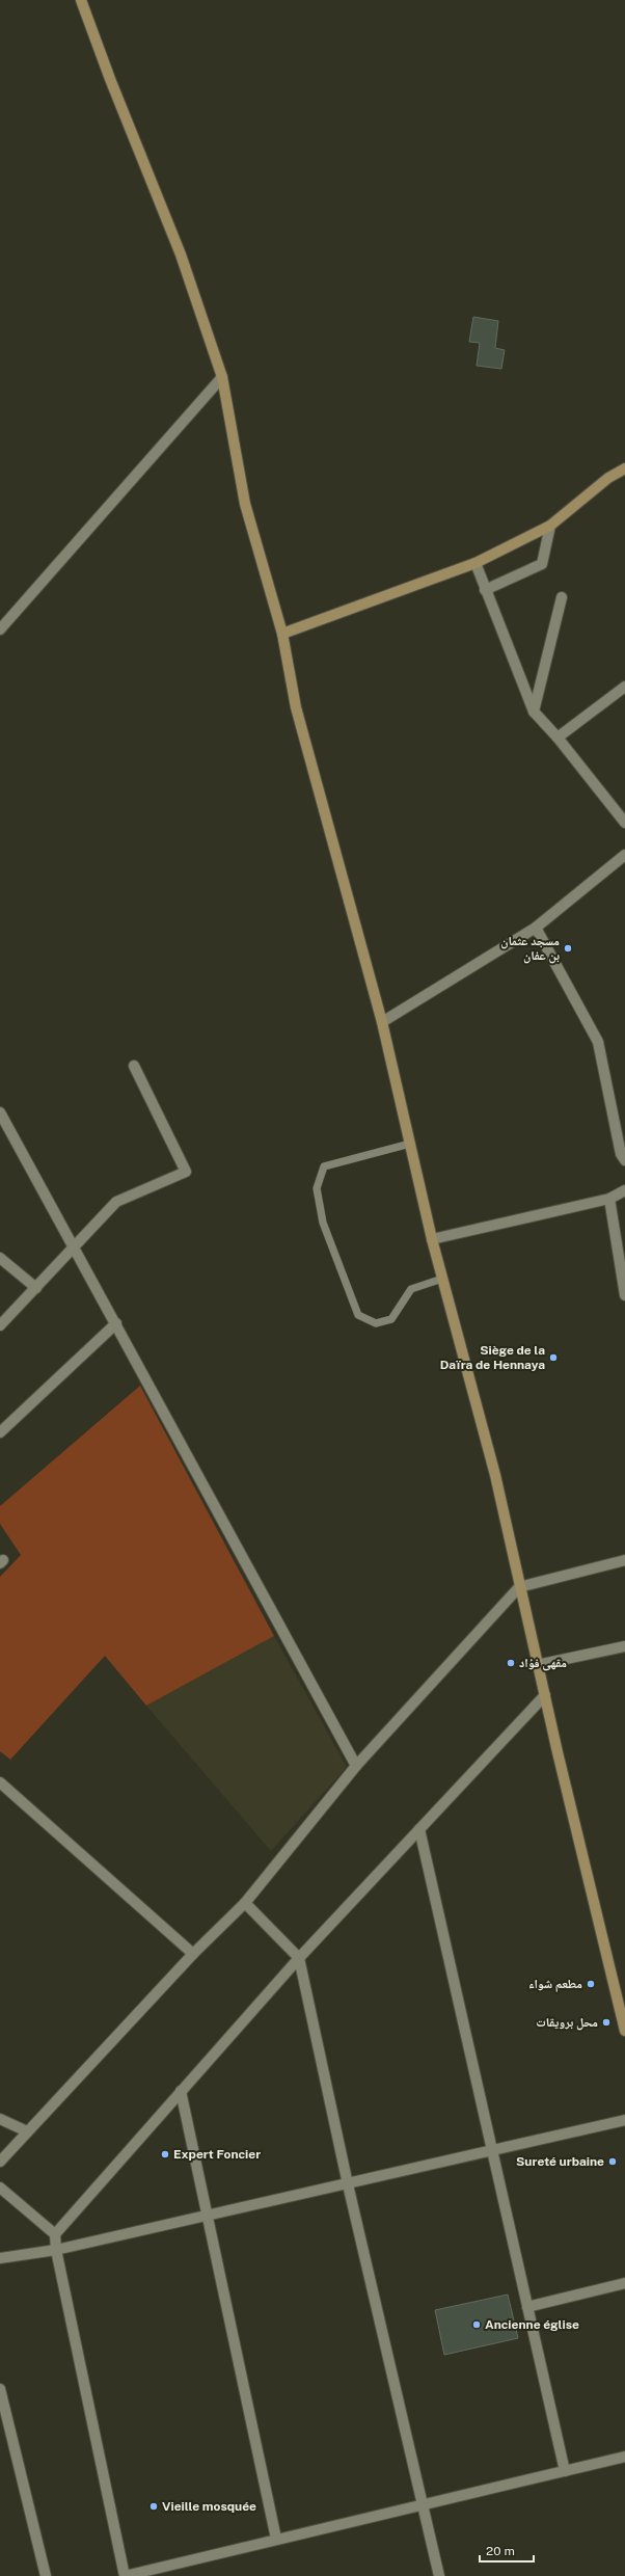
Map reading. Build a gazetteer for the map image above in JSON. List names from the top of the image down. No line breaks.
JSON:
{"places":["مسجد عثمان بن عفان","Siège de la Daïra de Hennaya","مقهى فؤاد","مطعم شواء","محل برويقات","Expert Foncier","Sureté urbaine","Ancienne église","Vieille mosquée"],"scale_bar":"20 m"}
